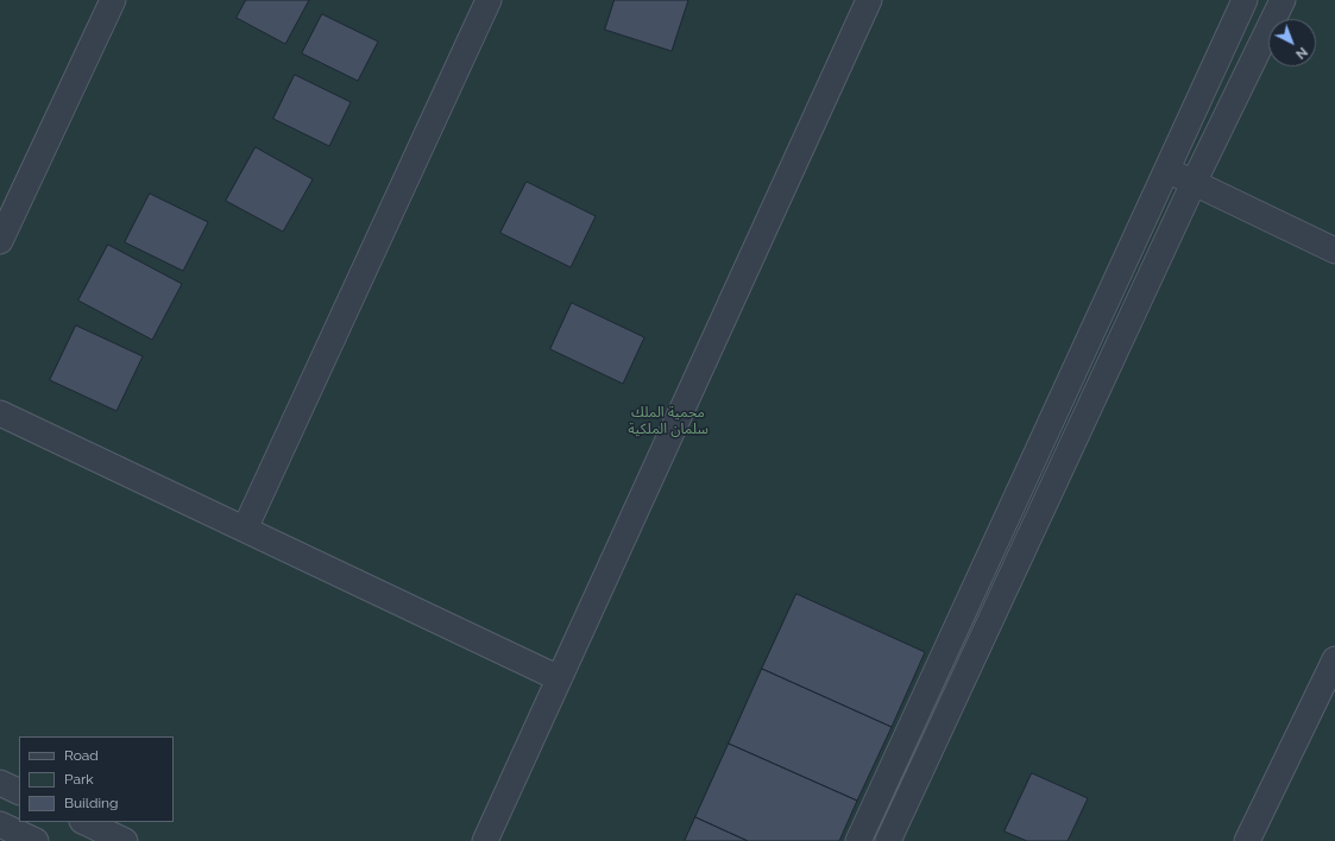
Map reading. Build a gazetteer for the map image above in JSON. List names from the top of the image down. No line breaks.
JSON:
{"parks":["محمية الملك سلمان الملكية"],"legend":["Road","Park","Building"],"north":"bottom right"}
